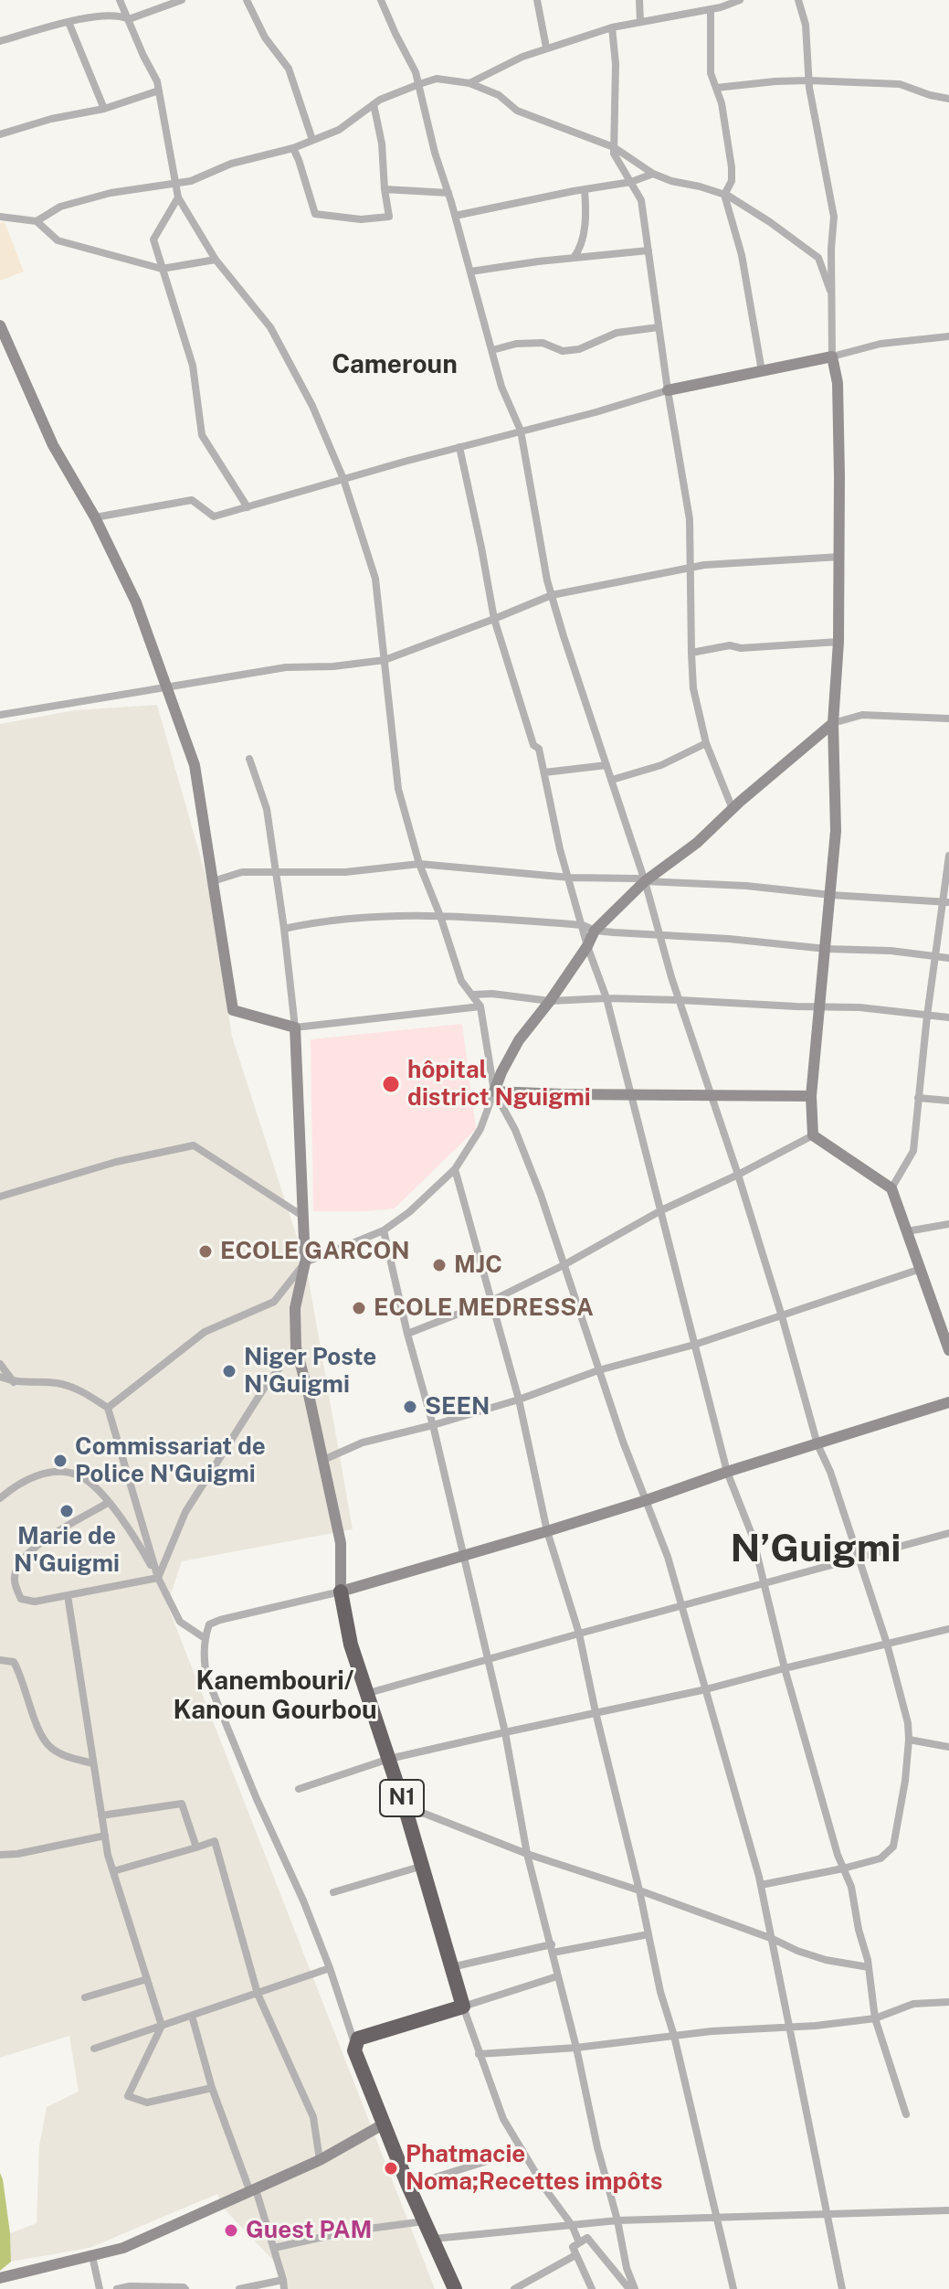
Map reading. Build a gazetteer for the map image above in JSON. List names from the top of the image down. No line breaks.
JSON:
{"streets":{"highway":["N1"]},"districts":["Cameroun","N’Guigmi","Kanembouri/ Kanoun Gourbou"],"places":["hôpital district Nguigmi","ECOLE GARCON","MJC","ECOLE MEDRESSA","Niger Poste N'Guigmi","SEEN","Commissariat de Police N'Guigmi","Marie de N'Guigmi","Phatmacie Noma;Recettes impôts","Guest PAM"]}
